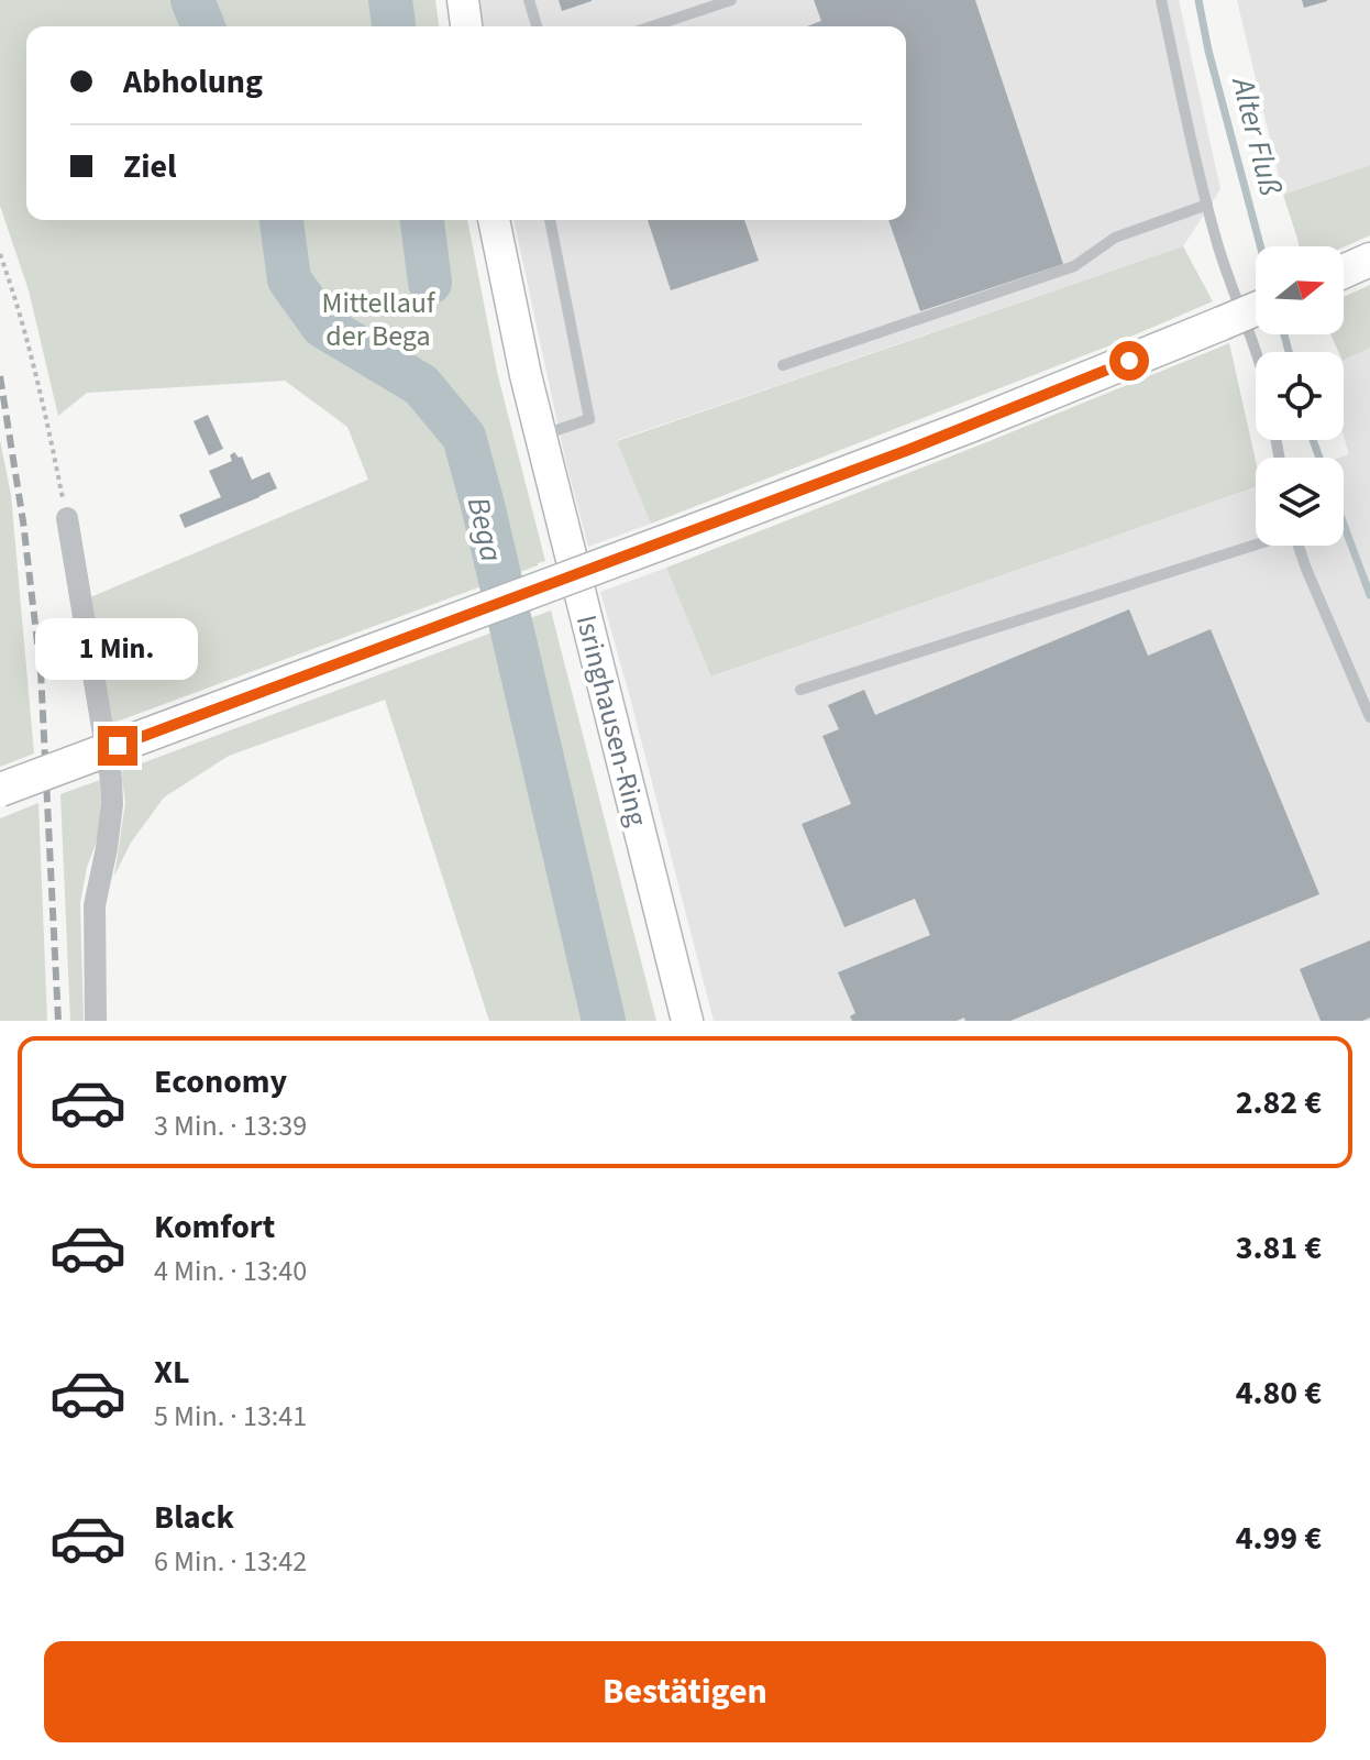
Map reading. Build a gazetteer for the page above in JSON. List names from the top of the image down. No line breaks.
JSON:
{"streets":{"street":["Isringhausen-Ring"]},"water":["Alter Fluß","Bega"],"parks":["Mittellauf der Bega"],"north":"right","page":{"banner":["Abholung","Ziel"],"bubble":"1 Min.","list":[{"name":"Economy","note":"3 Min. · 13:39","value":"2.82 €"},{"name":"Komfort","note":"4 Min. · 13:40","value":"3.81 €"},{"name":"XL","note":"5 Min. · 13:41","value":"4.80 €"},{"name":"Black","note":"6 Min. · 13:42","value":"4.99 €"}],"buttons":"Bestätigen"}}
